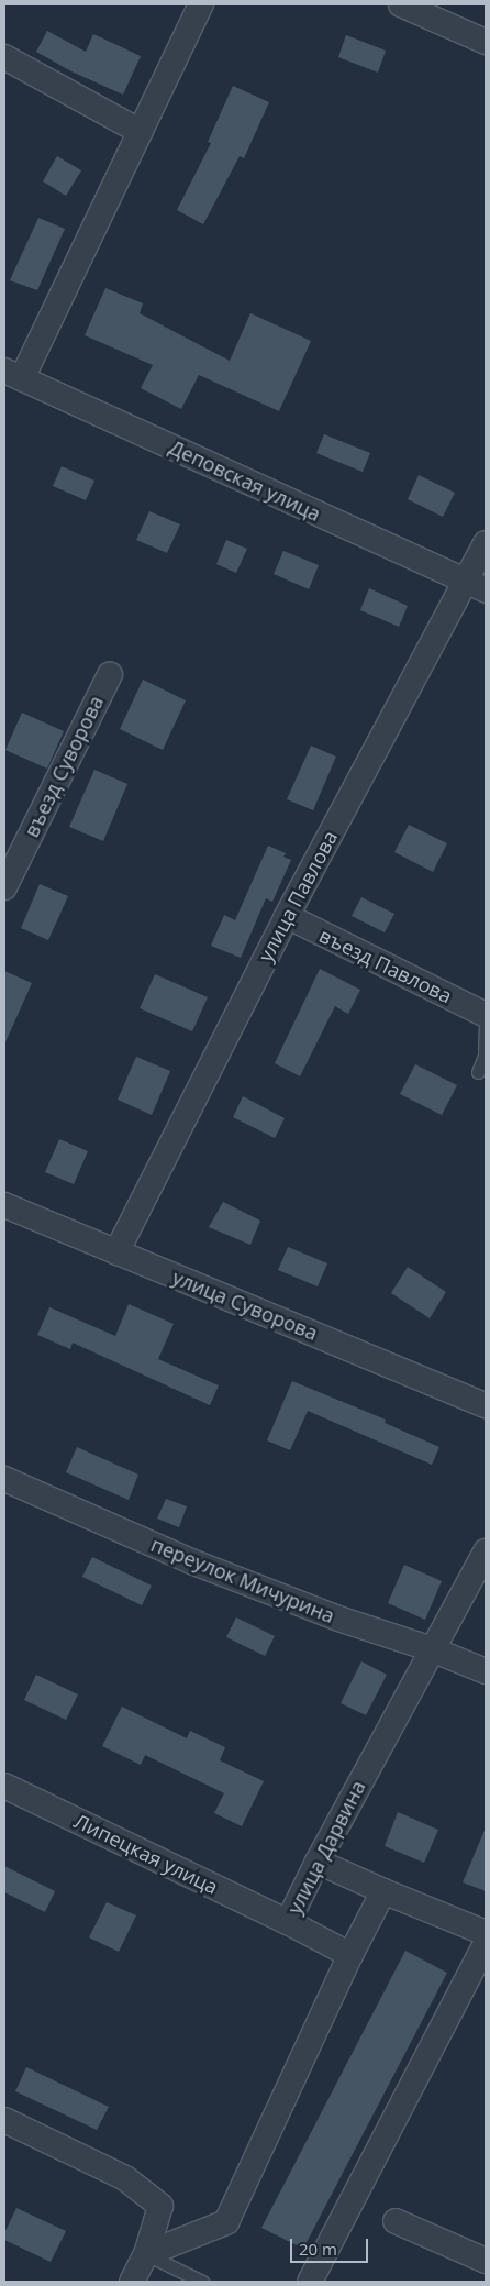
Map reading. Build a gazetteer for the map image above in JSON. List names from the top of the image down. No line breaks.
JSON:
{"streets":{"street":["Деповская улица","въезд Суворова","улица Павлова","въезд Павлова","улица Суворова","переулок Мичурина","улица Дарвина","Липецкая улица"]},"crossings":[["Деповская улица","улица Павлова"],["улица Павлова","въезд Павлова"],["улица Павлова","улица Суворова"],["переулок Мичурина","улица Дарвина"],["улица Дарвина","Липецкая улица"]],"scale_bar":"20 m"}
